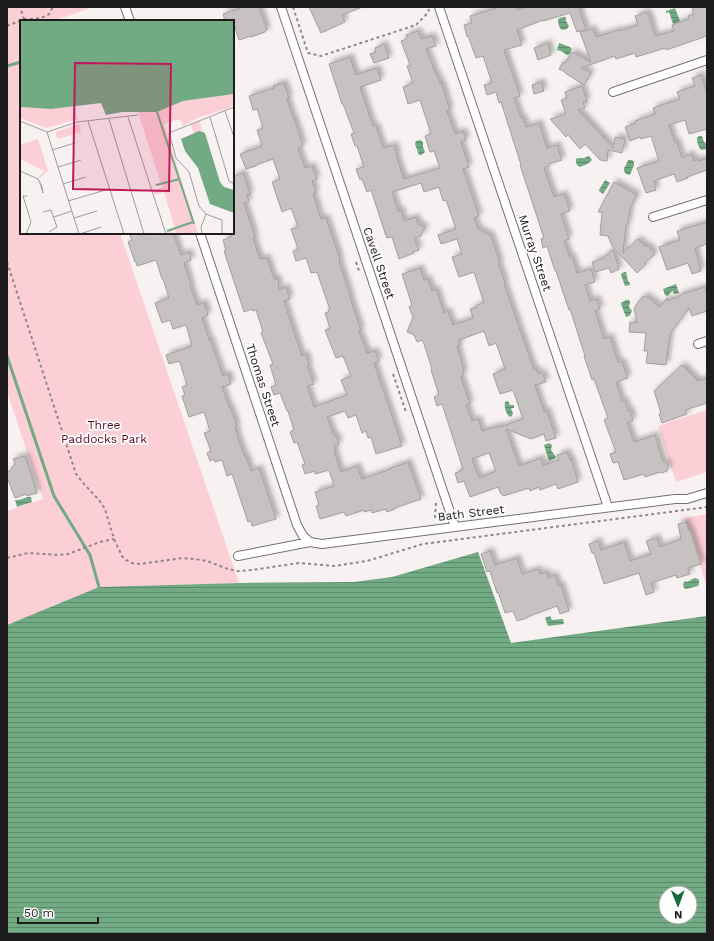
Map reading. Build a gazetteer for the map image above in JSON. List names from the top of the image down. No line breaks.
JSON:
{"streets":{"street":["Murray Street","Cavell Street","Thomas Street","Bath Street"]},"crossings":[["Murray Street","Bath Street"],["Cavell Street","Bath Street"],["Thomas Street","Bath Street"]],"parks":["Three Paddocks Park"],"scale_bar":"50 m","north":"bottom"}
